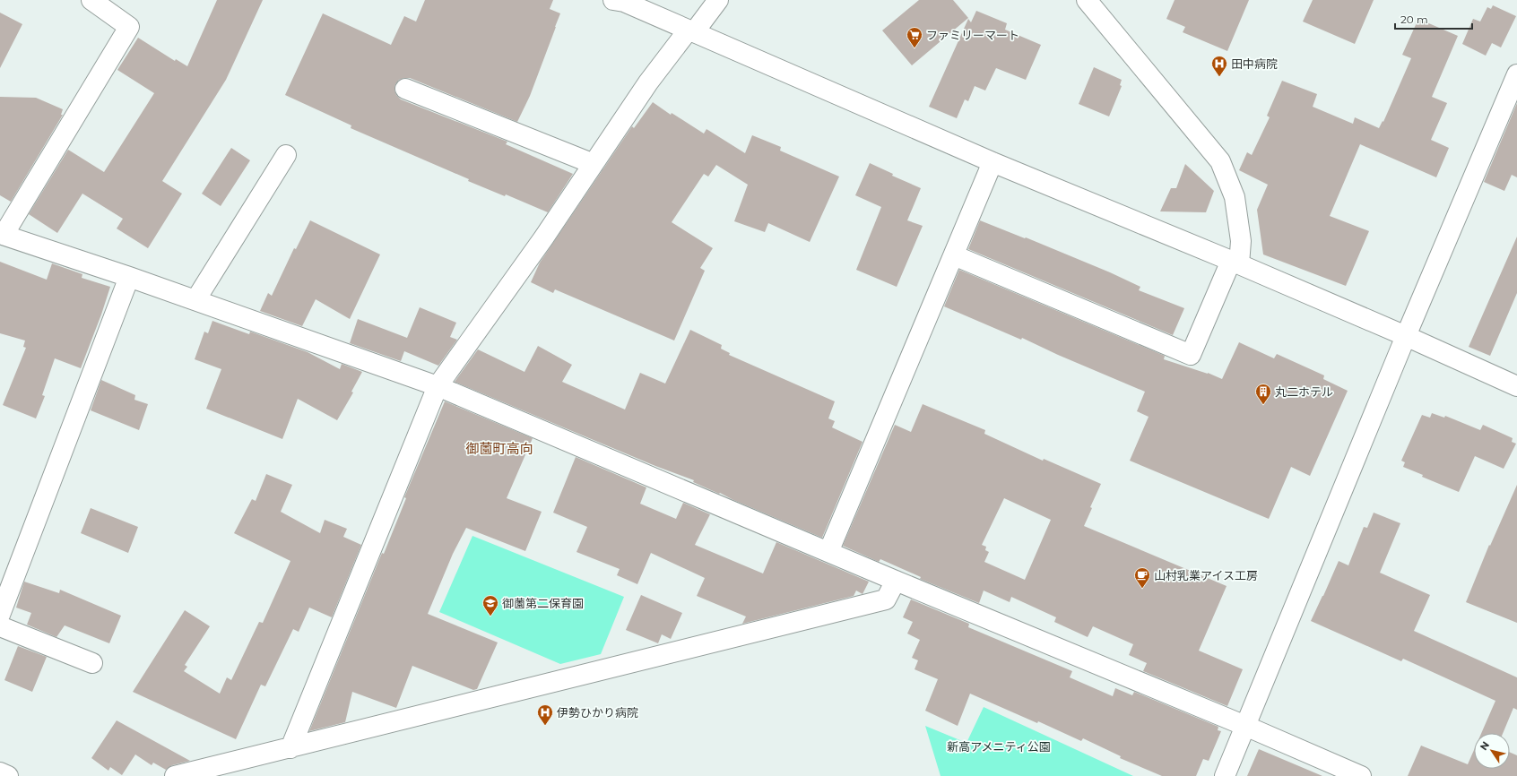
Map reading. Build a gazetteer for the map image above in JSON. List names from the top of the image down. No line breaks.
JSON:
{"districts":["御薗町高向"],"parks":["新高アメニティ公園"],"places":{"supermarket":["ファミリーマート"],"hospital":["田中病院","伊勢ひかり病院"],"building":["丸二ホテル"],"cafe":["山村乳業アイス工房"],"school or university":["御薗第二保育園"]},"scale_bar":"20 m","north":"top left"}
